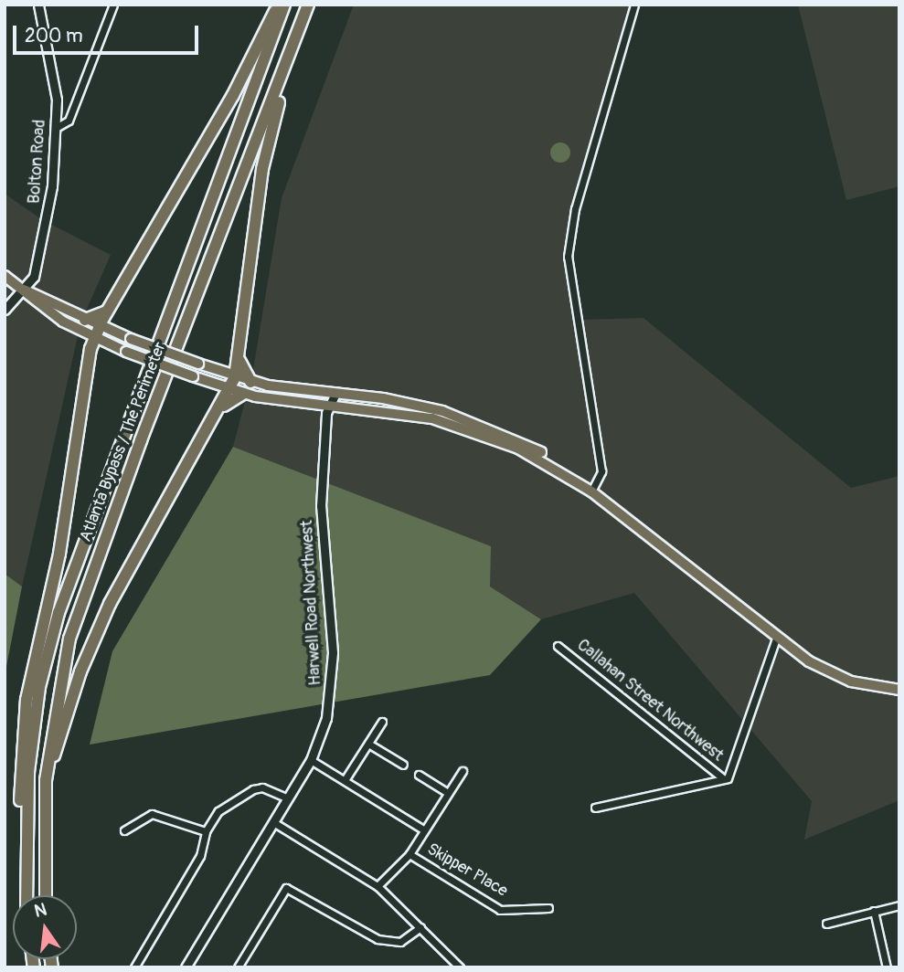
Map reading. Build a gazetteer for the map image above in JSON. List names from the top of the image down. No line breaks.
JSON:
{"streets":{"highway":["Atlanta Bypass / The Perimeter"],"street":["Bolton Road","Harwell Road Northwest","Callahan Street Northwest","Skipper Place"]},"scale_bar":"200 m","north":"top"}
